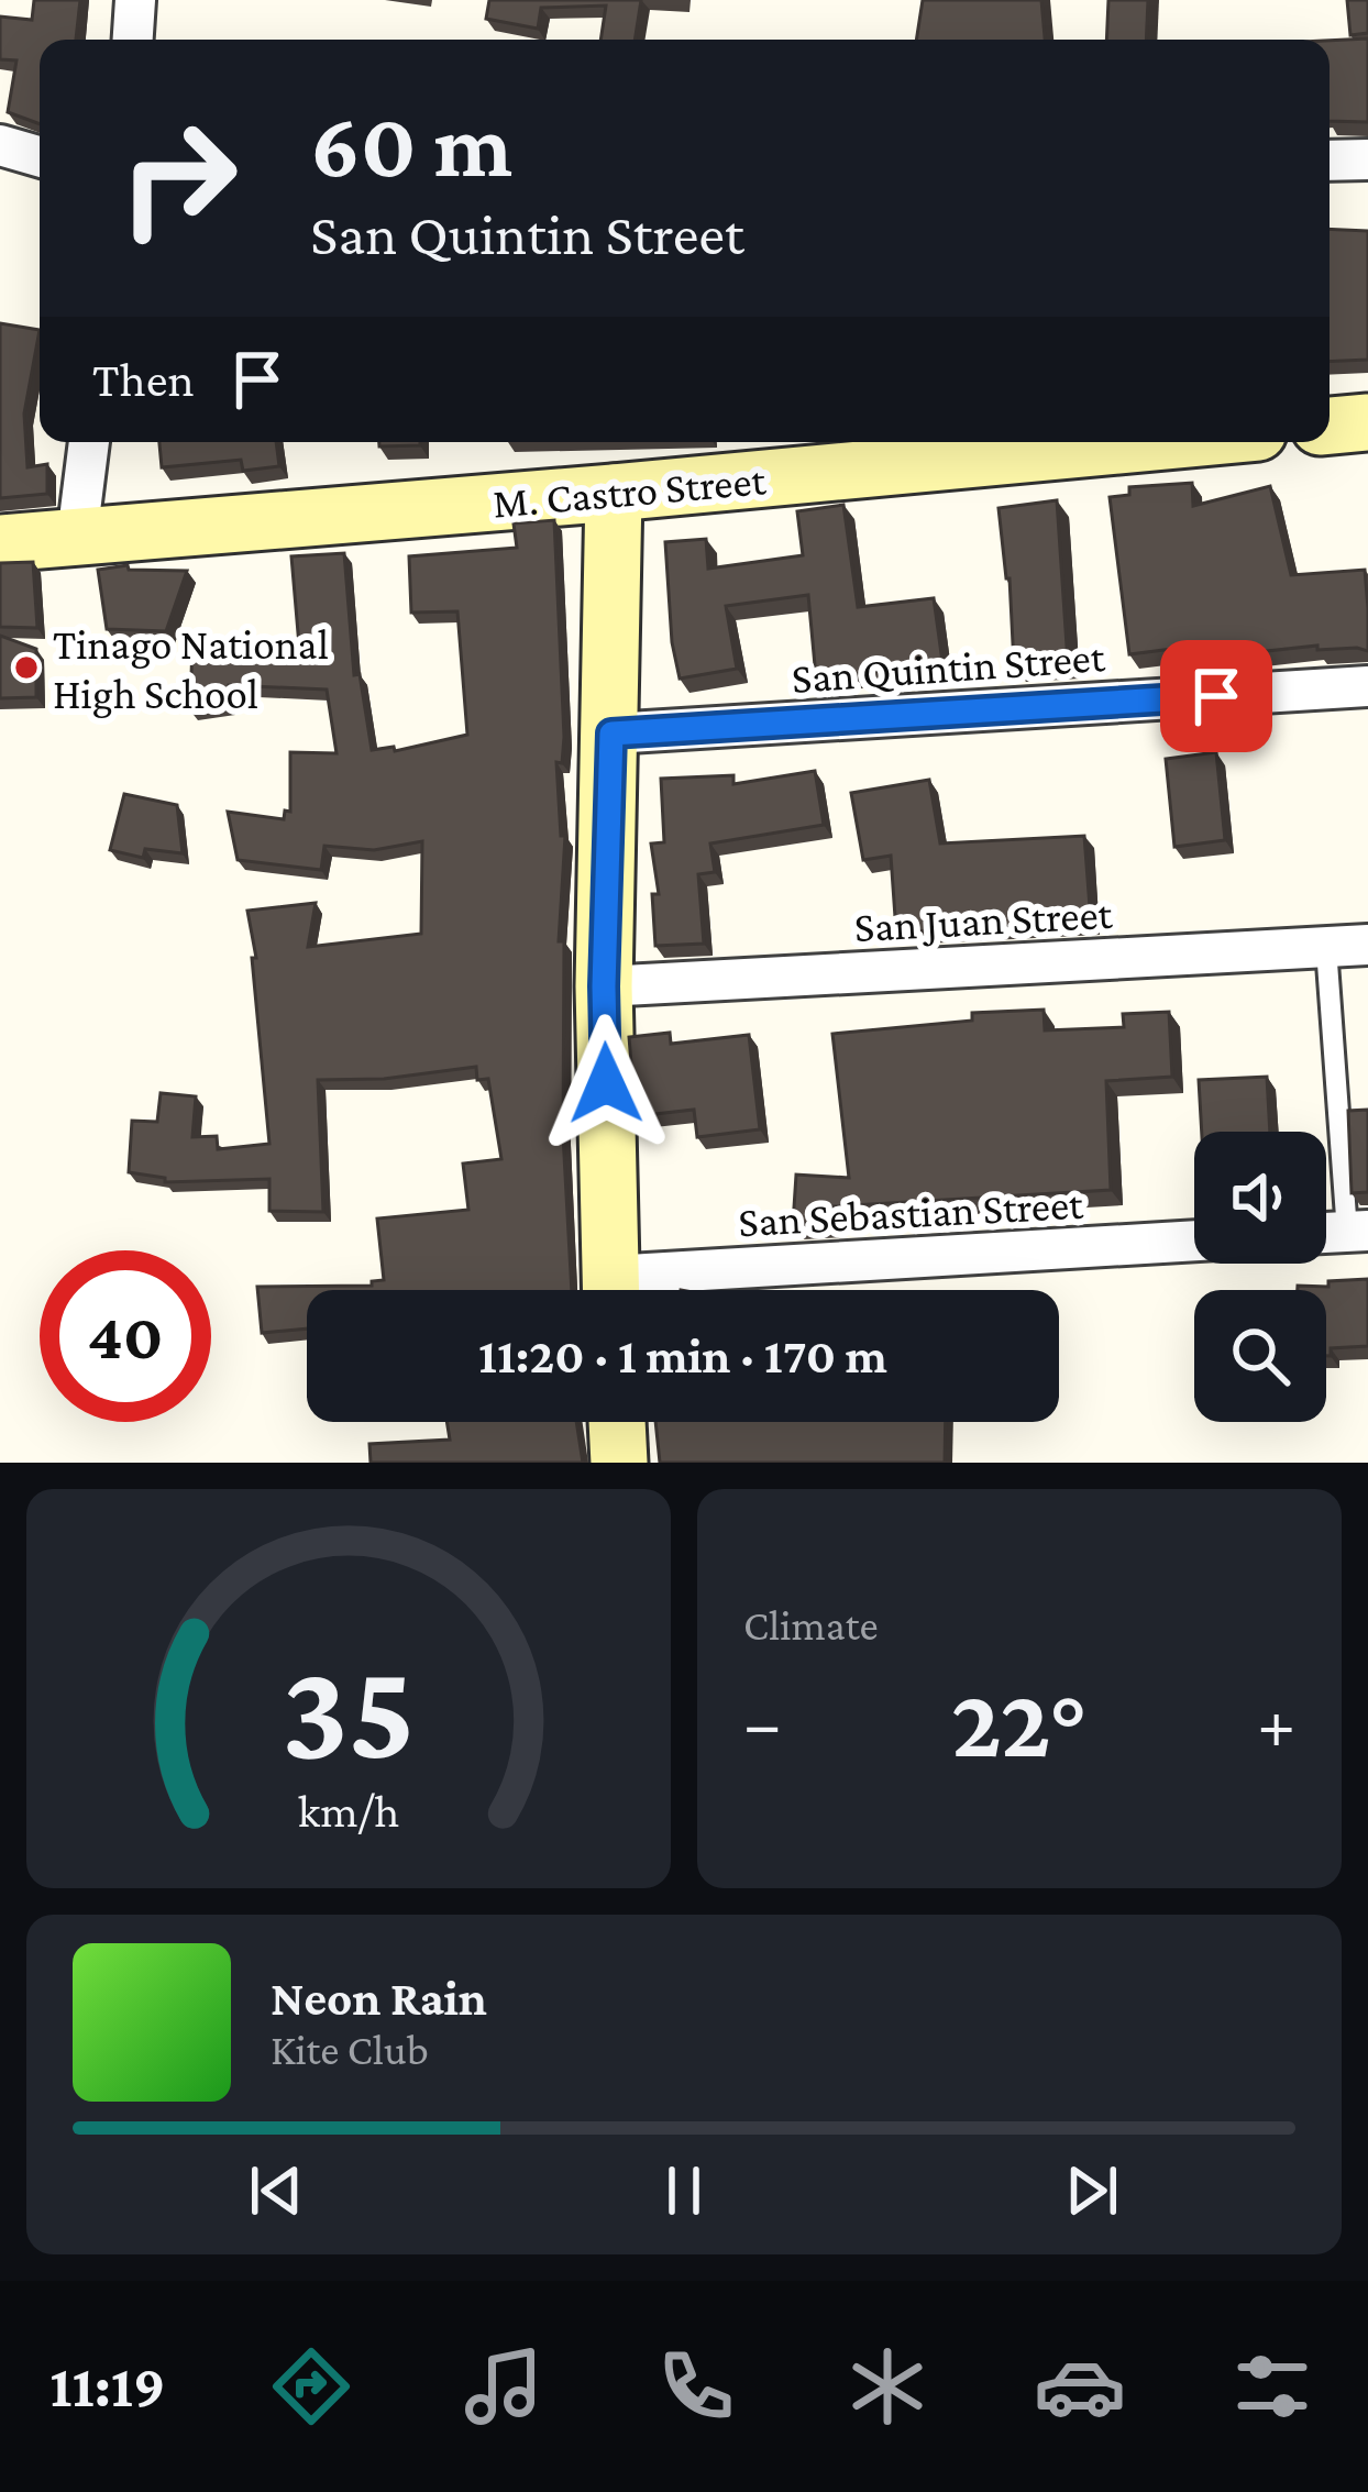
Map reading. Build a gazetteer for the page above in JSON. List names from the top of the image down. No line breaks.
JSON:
{"streets":{"street":["M. Castro Street","San Quintin Street","San Juan Street","San Sebastian Street"]},"places":["Tinago National High School"],"page":{"turn":["60 m","San Quintin Street"],"then":"Then","limit":"40","trip":"11:20 · 1 min · 170 m","tile":"Climate","heat":["−","22°","+"],"song":["Neon Rain","Kite Club"],"tabs":"11:19","gauge":["35","km/h"]}}
